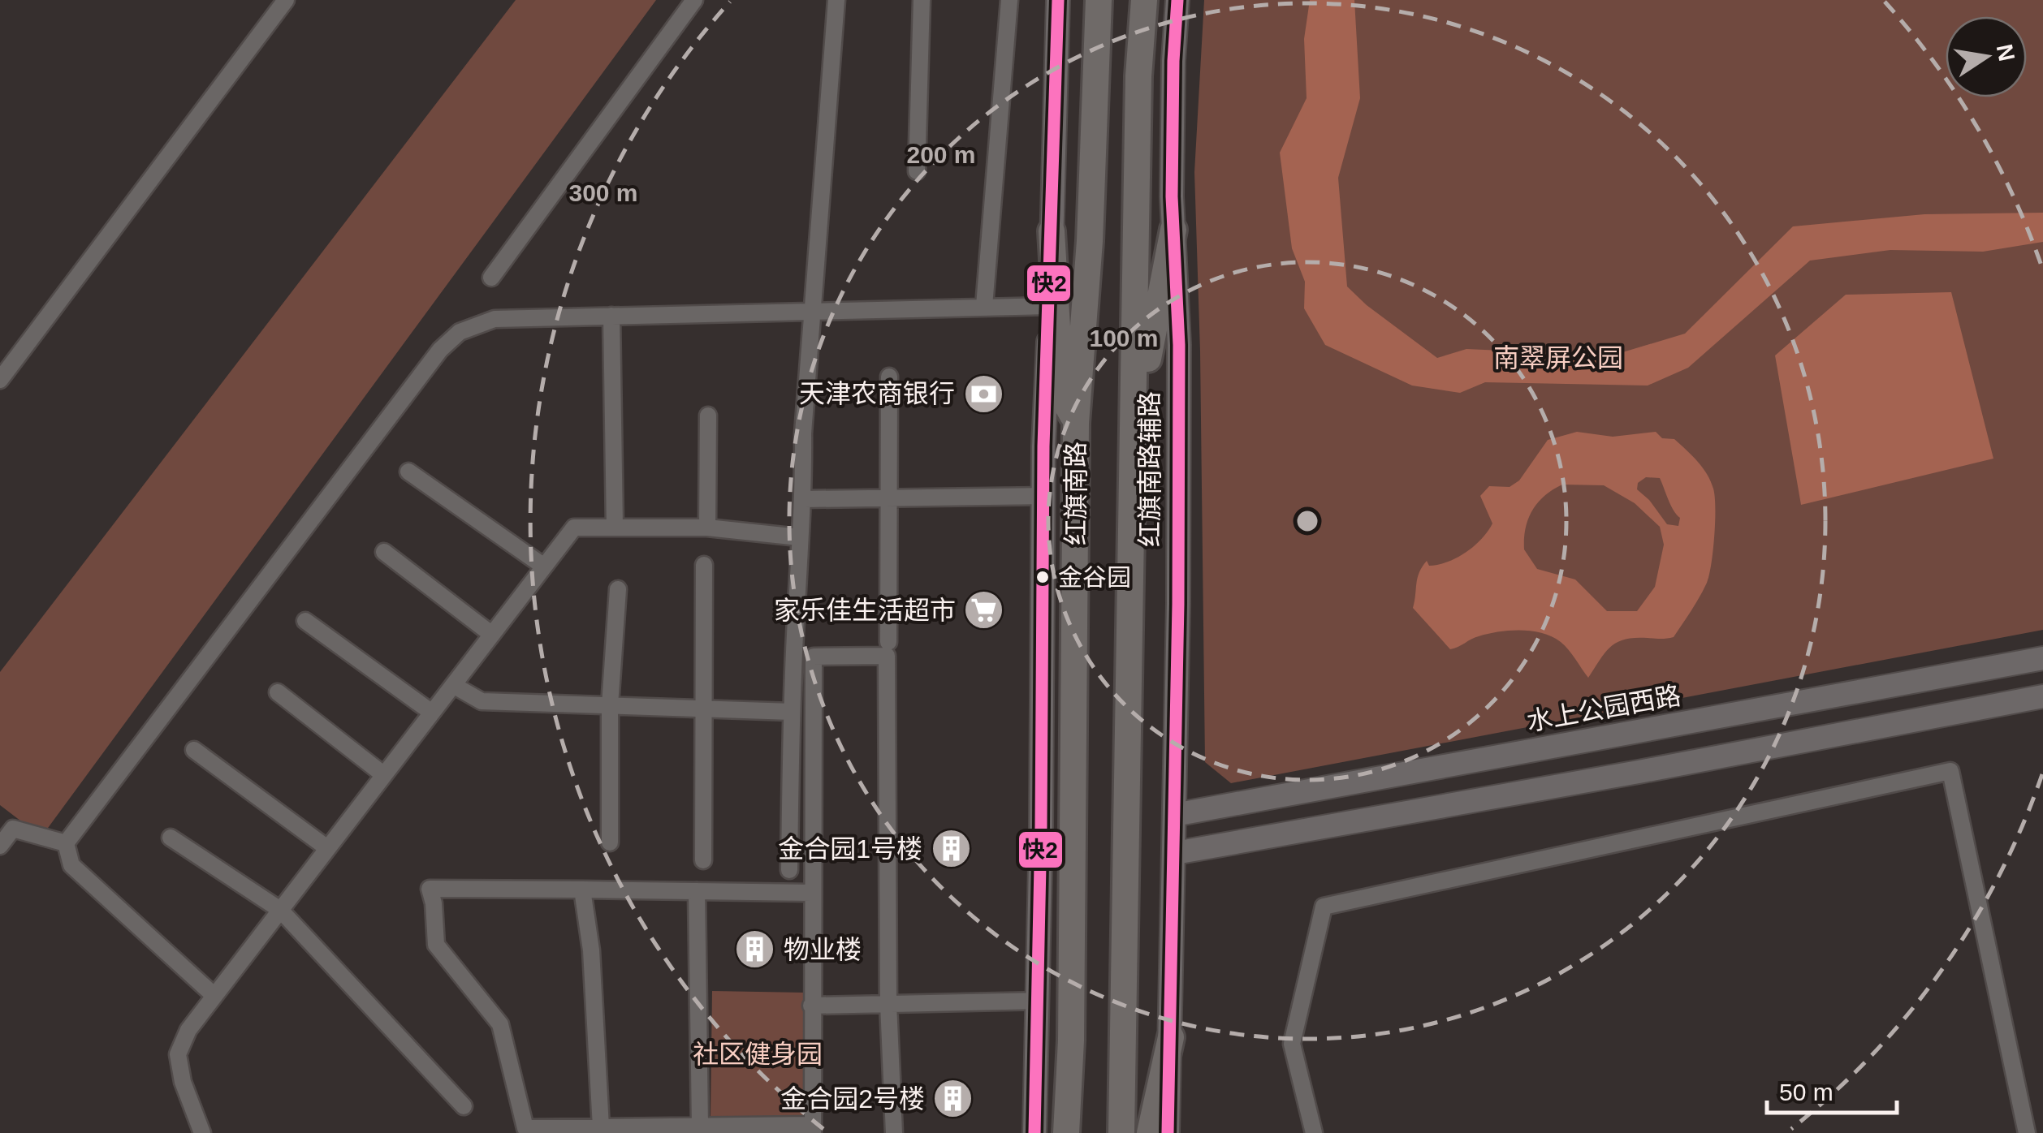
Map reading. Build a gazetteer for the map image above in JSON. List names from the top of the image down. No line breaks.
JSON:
{"streets":{"highway":["红旗南路"],"main road":["红旗南路辅路","水上公园西路"]},"crossings":[["红旗南路辅路","水上公园西路"]],"parks":["南翠屏公园","社区健身园"],"places":{"bank":["天津农商银行"],"other":["金谷园"],"supermarket":["家乐佳生活超市"],"building":["金合园1号楼","物业楼","金合园2号楼"]},"lines":["transit line 快2"],"scale_bar":"50 m","north":"right","rings":["200 m","300 m","100 m"]}
